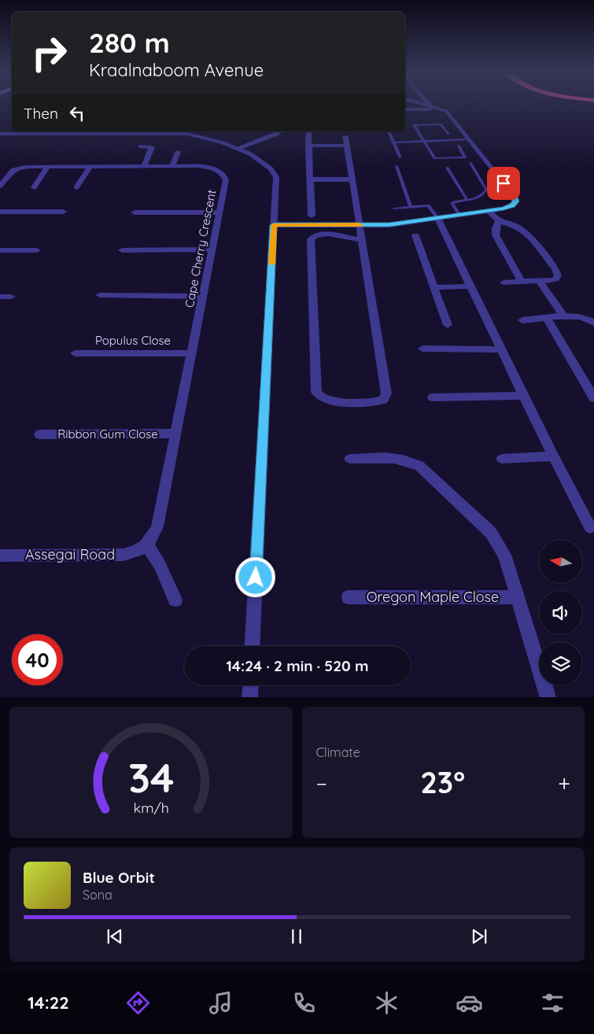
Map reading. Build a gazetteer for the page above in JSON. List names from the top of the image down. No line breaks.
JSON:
{"streets":{"street":["Cape Cherry Crescent","Populus Close","Ribbon Gum Close","Assegai Road","Oregon Maple Close"]},"crossings":[["Cape Cherry Crescent","Populus Close"],["Cape Cherry Crescent","Ribbon Gum Close"],["Cape Cherry Crescent","Assegai Road"]],"north":"left","page":{"turn":["280 m","Kraalnaboom Avenue"],"then":"Then","limit":"40","trip":"14:24 · 2 min · 520 m","tile":"Climate","heat":["−","23°","+"],"song":["Blue Orbit","Sona"],"tabs":"14:22","gauge":["34","km/h"]}}
